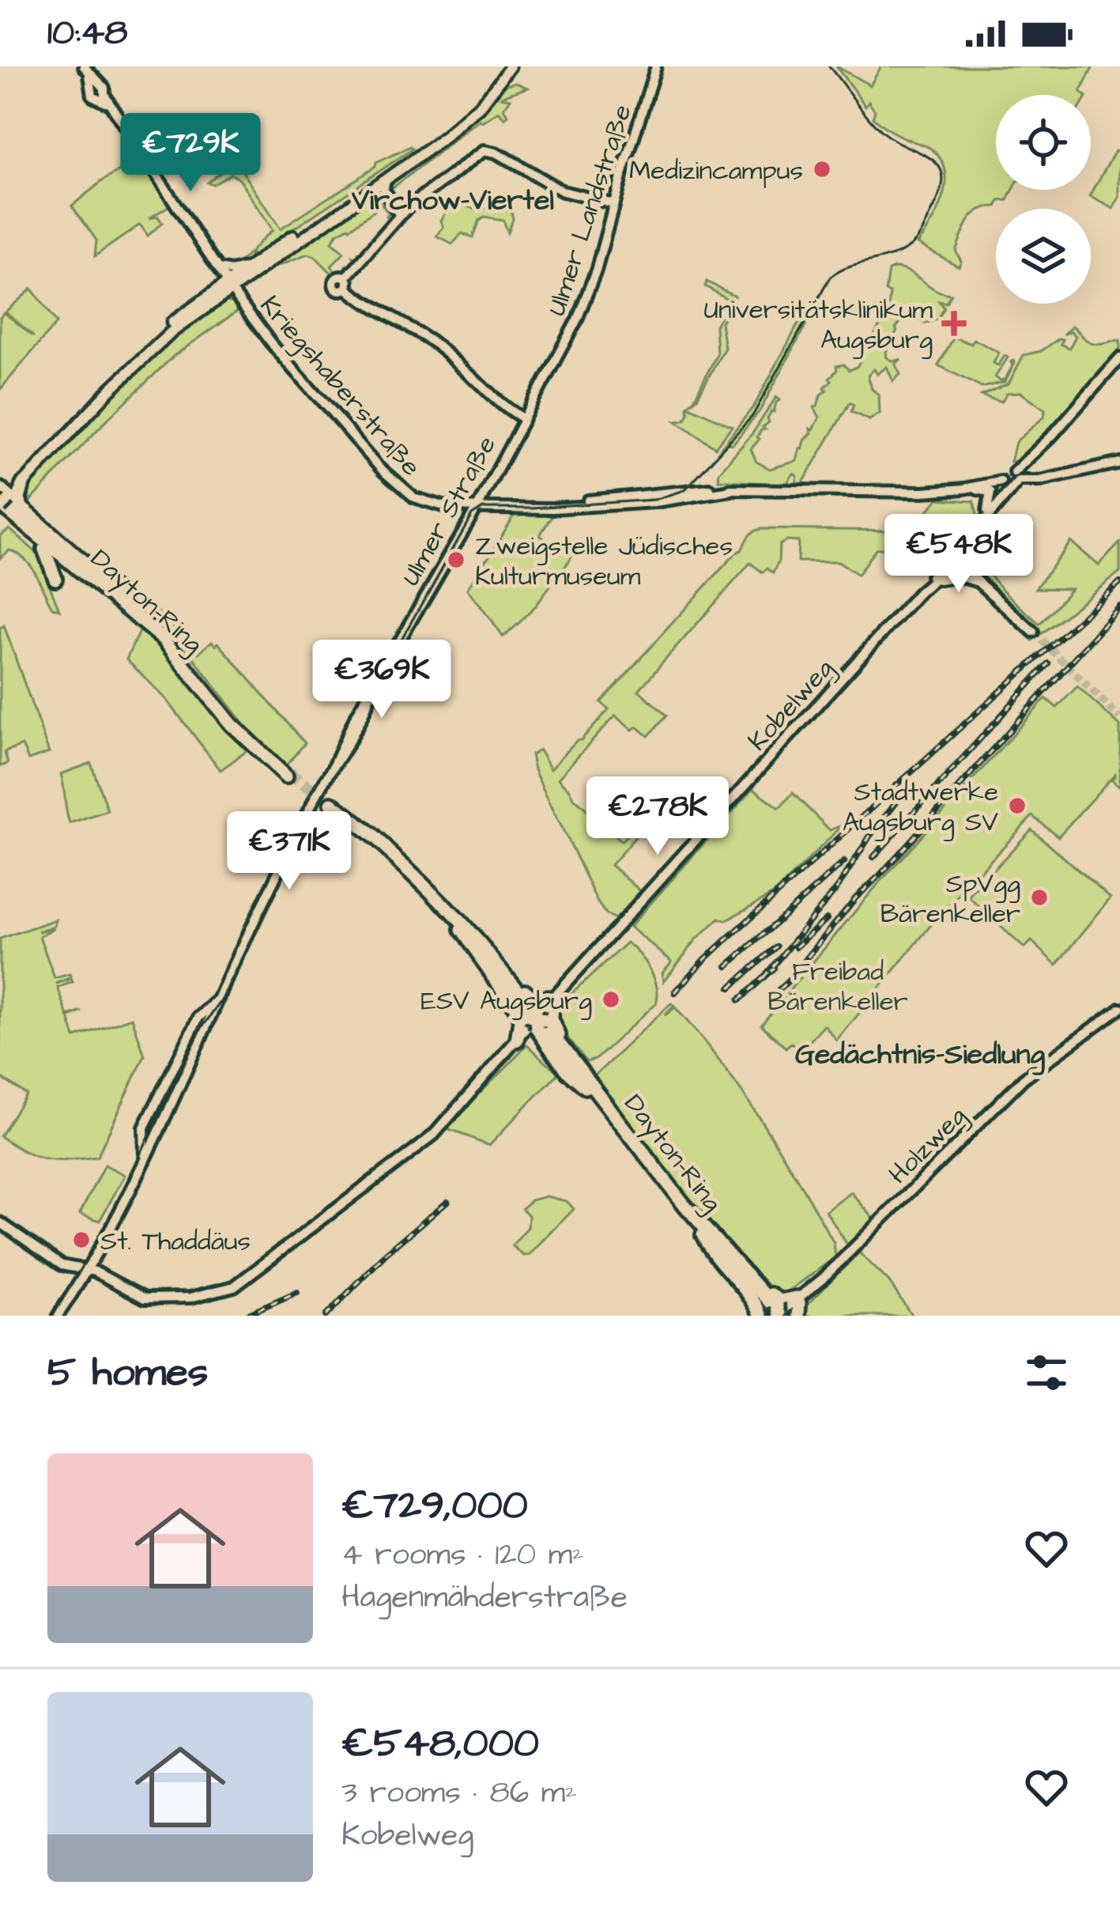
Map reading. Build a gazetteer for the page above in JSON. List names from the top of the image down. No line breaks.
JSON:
{"streets":{"highway":["Dayton-Ring"],"street":["Ulmer Landstraße","Kriegshaberstraße","Ulmer Straße","Kobelweg","Holzweg"]},"crossings":[["Ulmer Landstraße","Ulmer Straße"],["Kriegshaberstraße","Ulmer Straße"],["Dayton-Ring","Holzweg"]],"districts":["Virchow-Viertel","Gedächtnis-Siedlung"],"parks":["Freibad Bärenkeller"],"places":{"other":["Medizincampus","Zweigstelle Jüdisches Kulturmuseum","Stadtwerke Augsburg SV","SpVgg Bärenkeller","ESV Augsburg","St. Thaddäus"],"health":["Universitätsklinikum Augsburg"]},"page":{"status":"10:48","price":["€729K","€548K","€369K","€278K","€371K"],"heading":"5 homes","list":[{"name":"€729,000","note":"4 rooms · 120 m² · Hagenmähderstraße"},{"name":"€548,000","note":"3 rooms · 86 m² · Kobelweg"}]}}
